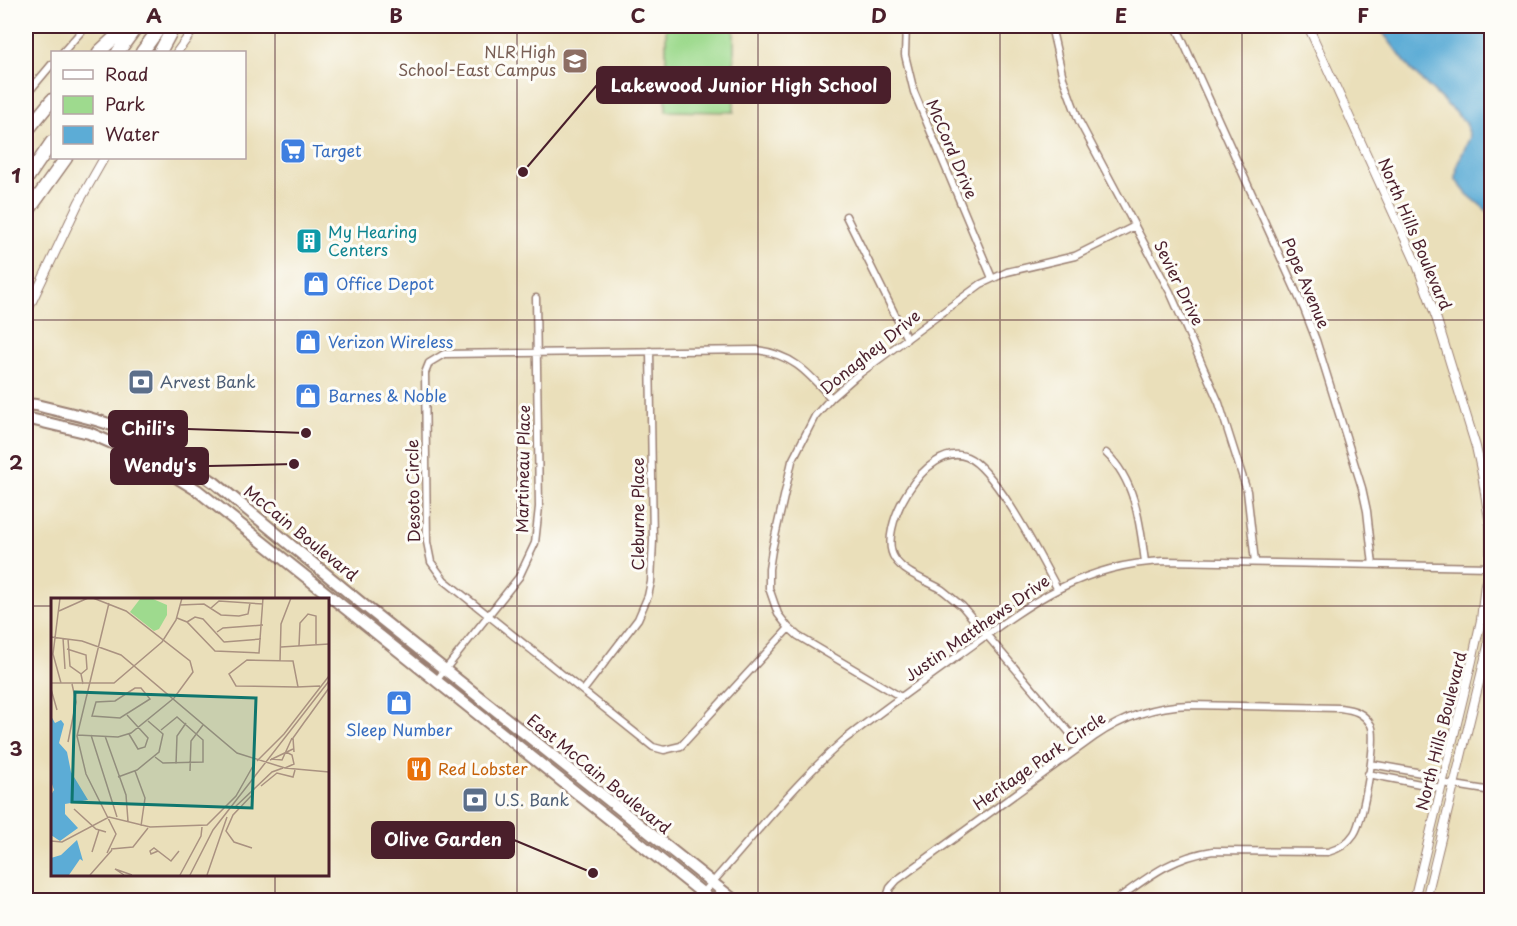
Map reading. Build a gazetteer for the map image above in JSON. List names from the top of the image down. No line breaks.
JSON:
{"streets":{"main road":["McCain Boulevard","East McCain Boulevard"],"street":["McCord Drive","North Hills Boulevard","Sevier Drive","Pope Avenue","Donaghey Drive","Martineau Place","Desoto Circle","Cleburne Place","Justin Matthews Drive","Heritage Park Circle"]},"crossings":[["McCord Drive","Donaghey Drive"],["North Hills Boulevard","Justin Matthews Drive"],["Sevier Drive","Donaghey Drive"],["Sevier Drive","Justin Matthews Drive"],["Pope Avenue","Justin Matthews Drive"],["Donaghey Drive","Desoto Circle"],["Donaghey Drive","Justin Matthews Drive"],["Martineau Place","Desoto Circle"],["Martineau Place","McCain Boulevard"],["Martineau Place","East McCain Boulevard"],["Desoto Circle","Cleburne Place"],["McCain Boulevard","East McCain Boulevard"],["Justin Matthews Drive","East McCain Boulevard"]],"places":{"school or university":["NLR High School-East Campus"],"supermarket":["Target"],"other":["Lakewood Junior High School","Chili's","Wendy's","Olive Garden"],"building":["My Hearing Centers"],"shop":["Office Depot","Verizon Wireless","Barnes & Noble","Sleep Number"],"bank":["Arvest Bank","U.S. Bank"],"restaurant":["Red Lobster"]},"legend":["Road","Park","Water"],"grid":{"columns":["A","B","C","D","E","F"],"rows":["1","2","3"]}}
